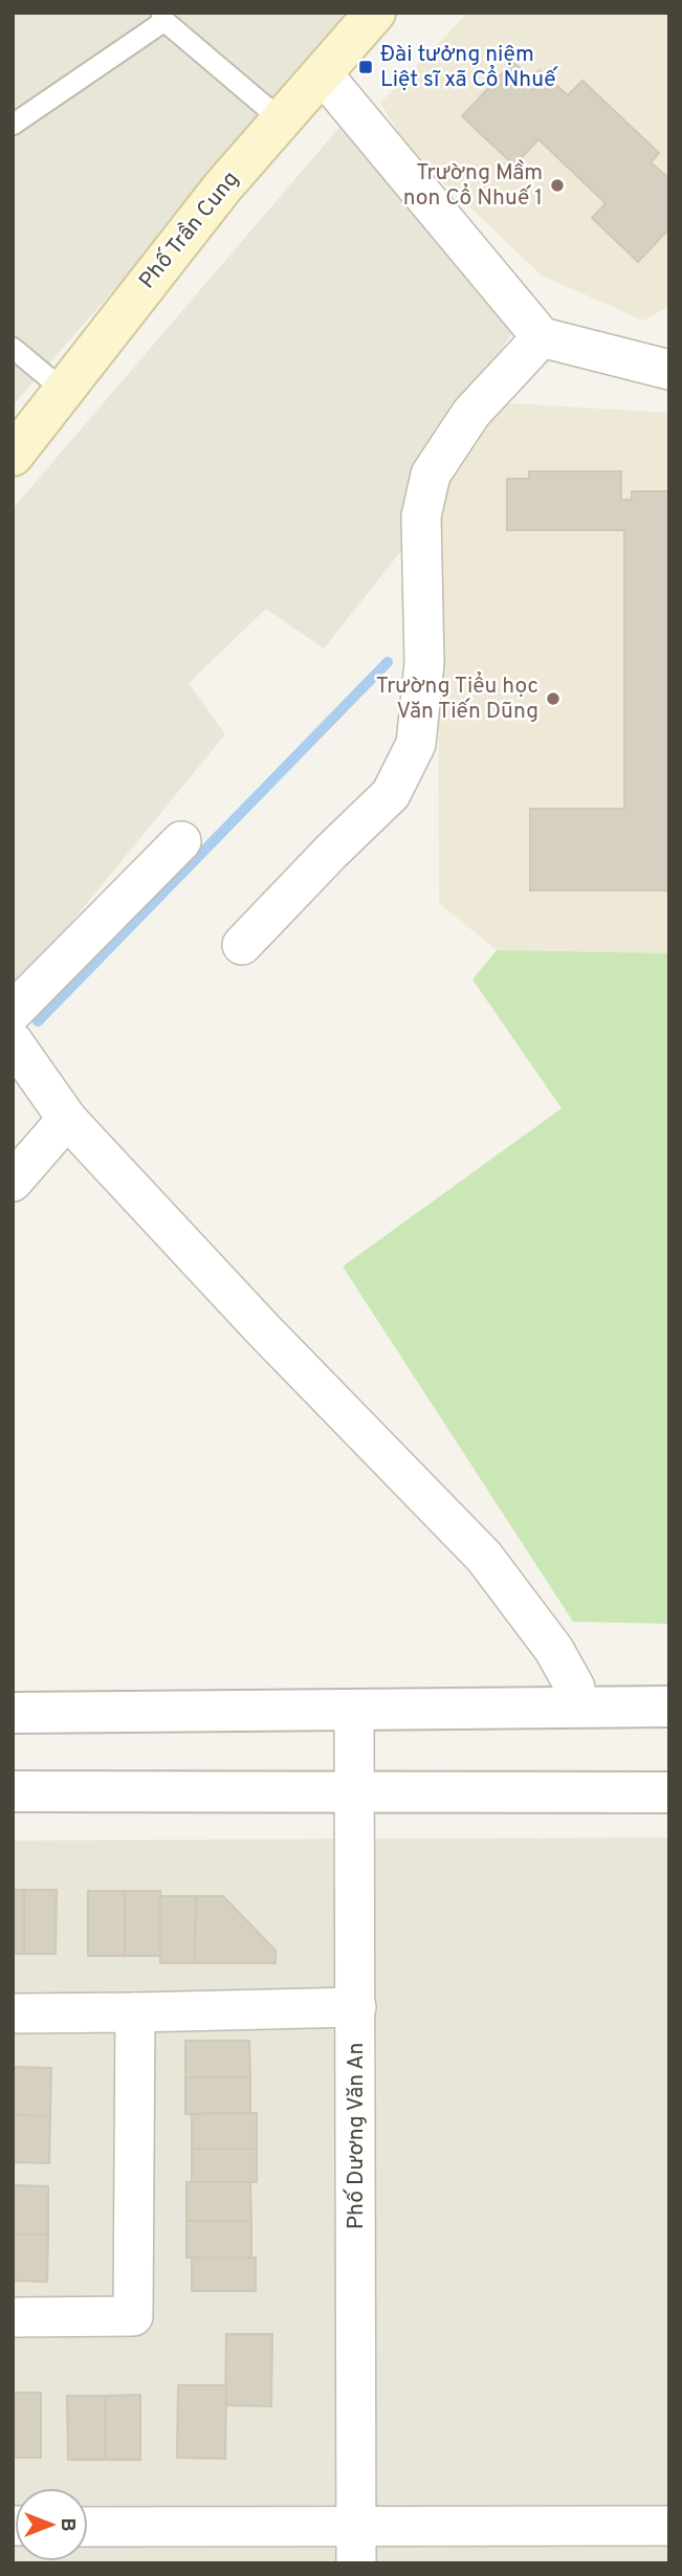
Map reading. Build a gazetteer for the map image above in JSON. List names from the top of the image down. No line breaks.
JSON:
{"streets":{"main road":["Phố Trần Cung"],"street":["Phố Dương Văn An"]},"places":{"transit":["Đài tưởng niệm Liệt sĩ xã Cổ Nhuế"],"other":["Trường Mầm non Cổ Nhuế 1","Trường Tiểu học Văn Tiến Dũng"]},"north":"right"}
